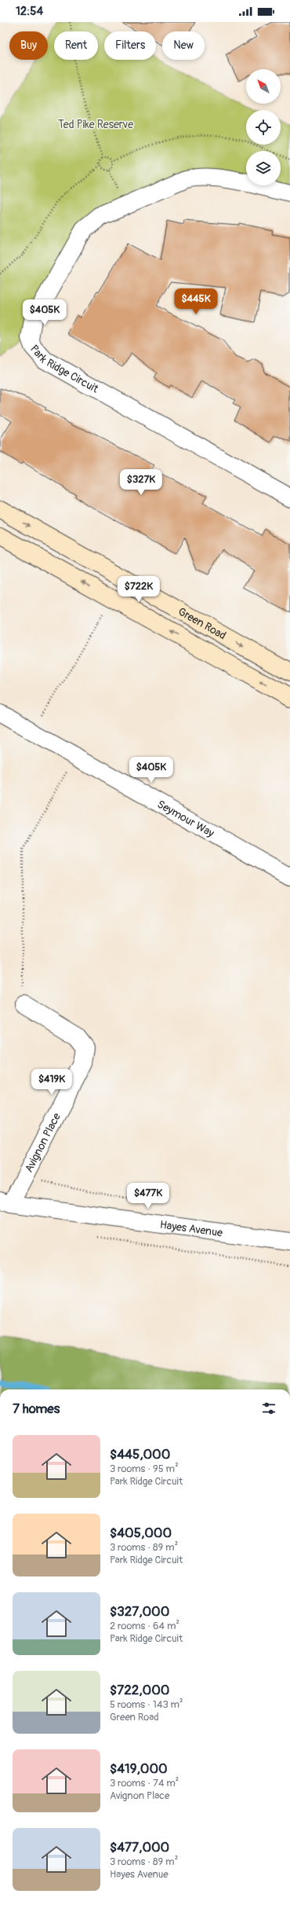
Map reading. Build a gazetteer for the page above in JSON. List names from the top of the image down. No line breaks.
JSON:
{"streets":{"main road":["Green Road"],"street":["Park Ridge Circuit","Seymour Way","Avignon Place","Hayes Avenue"]},"crossings":[["Avignon Place","Hayes Avenue"]],"parks":["Ted Pike Reserve"],"north":"top left","page":{"status":"12:54","chip":["Buy","Rent","Filters","New"],"price":["$445K","$405K","$327K","$722K","$405K","$419K","$477K"],"heading":"7 homes","list":[{"name":"$445,000","note":"3 rooms · 95 m² · Park Ridge Circuit"},{"name":"$405,000","note":"3 rooms · 89 m² · Park Ridge Circuit"},{"name":"$327,000","note":"2 rooms · 64 m² · Park Ridge Circuit"},{"name":"$722,000","note":"5 rooms · 143 m² · Green Road"},{"name":"$419,000","note":"3 rooms · 74 m² · Avignon Place"},{"name":"$477,000","note":"3 rooms · 89 m² · Hayes Avenue"}]}}
